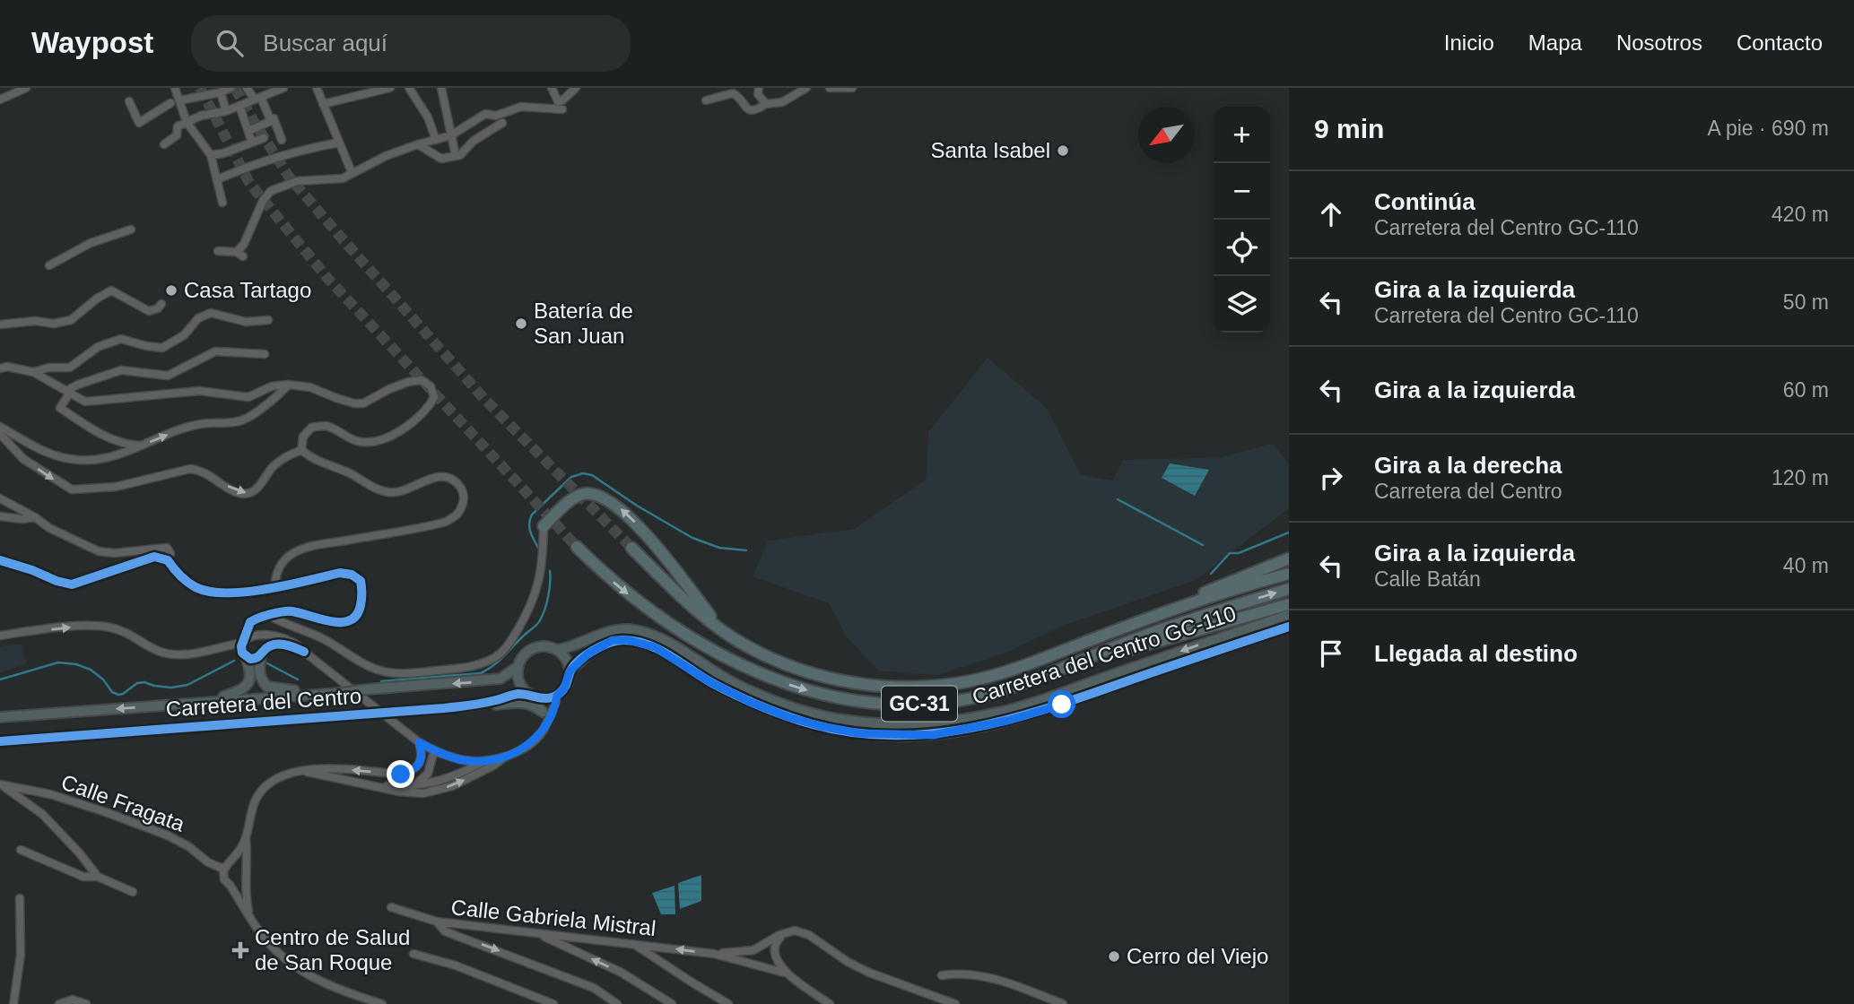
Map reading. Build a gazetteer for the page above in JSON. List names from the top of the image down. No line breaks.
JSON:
{"streets":{"highway":["GC-31"],"main road":["Carretera del Centro GC-110","Carretera del Centro"],"street":["Calle Fragata","Calle Gabriela Mistral"]},"crossings":[["Carretera del Centro GC-110","Carretera del Centro"]],"places":{"other":["Santa Isabel","Casa Tartago","Batería de San Juan","Cerro del Viejo"],"health":["Centro de Salud de San Roque"]},"north":"bottom left","page":{"header":"Waypost","search":"Buscar aquí","nav":["Inicio","Mapa","Nosotros","Contacto"],"heading":["9 min","A pie · 690 m"],"map_buttons":["+","−"],"list":[["Continúa","Carretera del Centro GC-110","420 m"],["Gira a la izquierda","Carretera del Centro GC-110","50 m"],["Gira a la izquierda","60 m"],["Gira a la derecha","Carretera del Centro","120 m"],["Gira a la izquierda","Calle Batán","40 m"],"Llegada al destino"]}}
